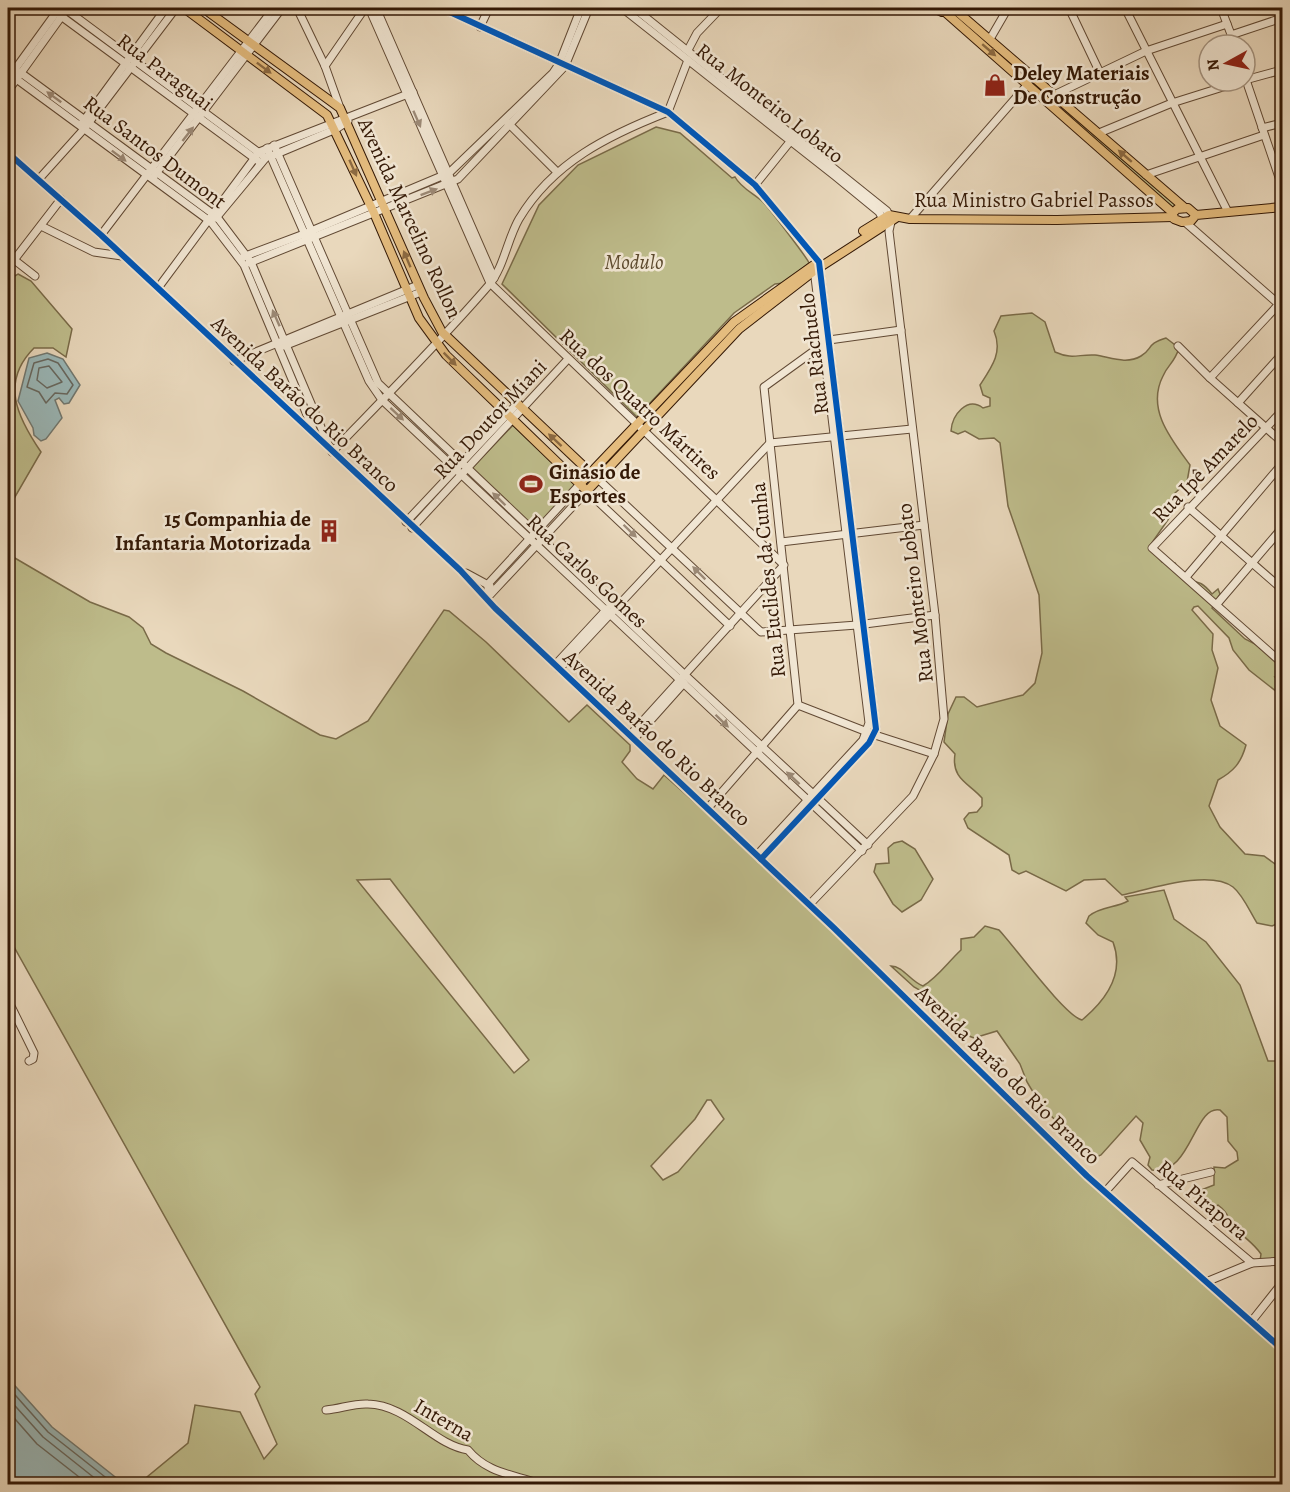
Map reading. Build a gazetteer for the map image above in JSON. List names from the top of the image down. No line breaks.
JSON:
{"streets":{"main road":["Rua Ministro Gabriel Passos","Avenida Marcelino Rollon"],"street":["Rua Paraguai","Rua Monteiro Lobato","Rua Santos Dumont","Rua Riachuelo","Avenida Barão do Rio Branco","Rua dos Quatro Mártires","Rua Doutor Miani","Rua Ipê Amarelo","Rua Carlos Gomes","Rua Euclides da Cunha","Rua Pirapora","Interna"]},"crossings":[["Rua Paraguai","Rua Carlos Gomes"],["Rua Monteiro Lobato","Rua Ministro Gabriel Passos"],["Rua Monteiro Lobato","Avenida Marcelino Rollon"],["Rua Monteiro Lobato","Avenida Barão do Rio Branco"],["Rua Monteiro Lobato","Rua Carlos Gomes"],["Rua Santos Dumont","Avenida Barão do Rio Branco"],["Rua Ministro Gabriel Passos","Avenida Marcelino Rollon"],["Rua Ministro Gabriel Passos","Rua Riachuelo"],["Rua Ministro Gabriel Passos","Avenida Barão do Rio Branco"],["Rua Ministro Gabriel Passos","Rua dos Quatro Mártires"],["Rua Ministro Gabriel Passos","Rua Carlos Gomes"],["Avenida Marcelino Rollon","Rua Riachuelo"],["Avenida Marcelino Rollon","Rua Doutor Miani"],["Avenida Marcelino Rollon","Rua Euclides da Cunha"],["Rua Riachuelo","Rua Euclides da Cunha"],["Avenida Barão do Rio Branco","Rua Doutor Miani"],["Avenida Barão do Rio Branco","Rua Euclides da Cunha"],["Avenida Barão do Rio Branco","Rua Pirapora"],["Rua dos Quatro Mártires","Rua Doutor Miani"],["Rua dos Quatro Mártires","Rua Euclides da Cunha"],["Rua Doutor Miani","Rua Carlos Gomes"],["Rua Carlos Gomes","Rua Euclides da Cunha"]],"parks":["Modulo"],"places":{"shop":["Deley Materiais De Construção"],"sports":["Ginásio de Esportes"],"building":["15 Companhia de Infantaria Motorizada"]},"north":"left"}
